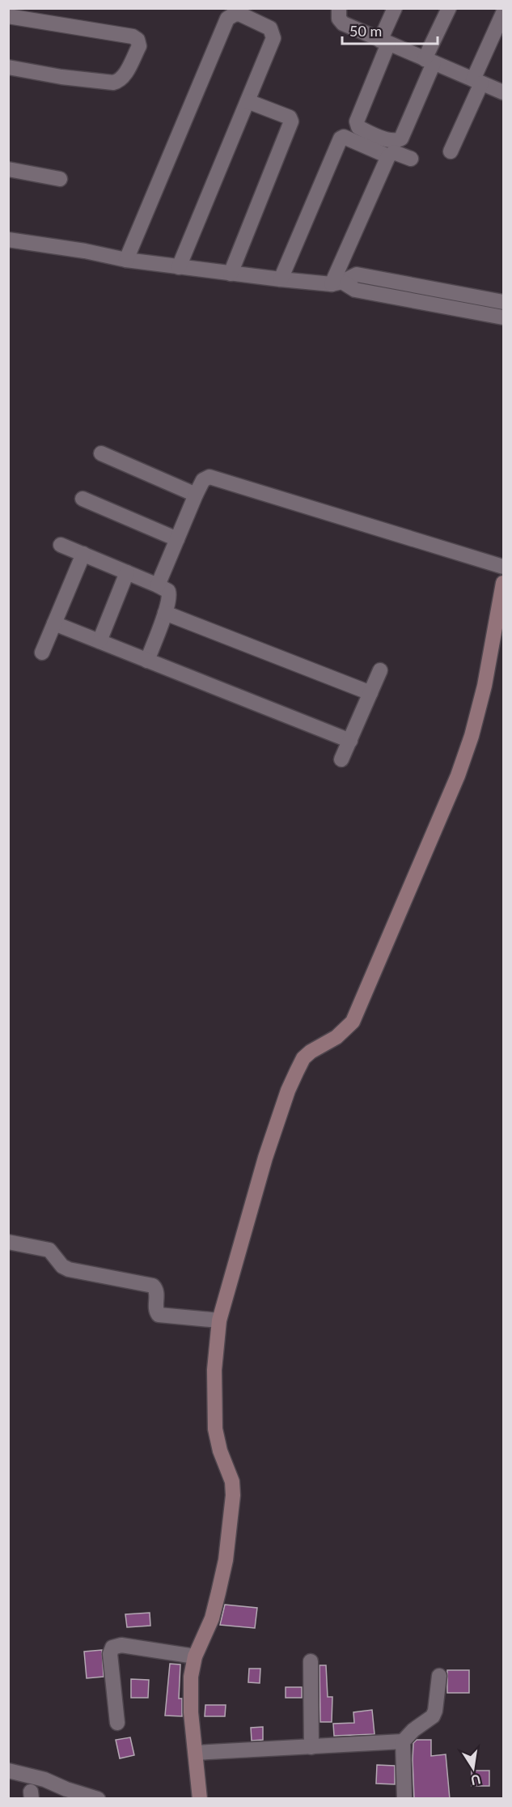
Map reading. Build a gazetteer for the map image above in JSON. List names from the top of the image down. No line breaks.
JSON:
{"scale_bar":"50 m","north":"bottom"}
